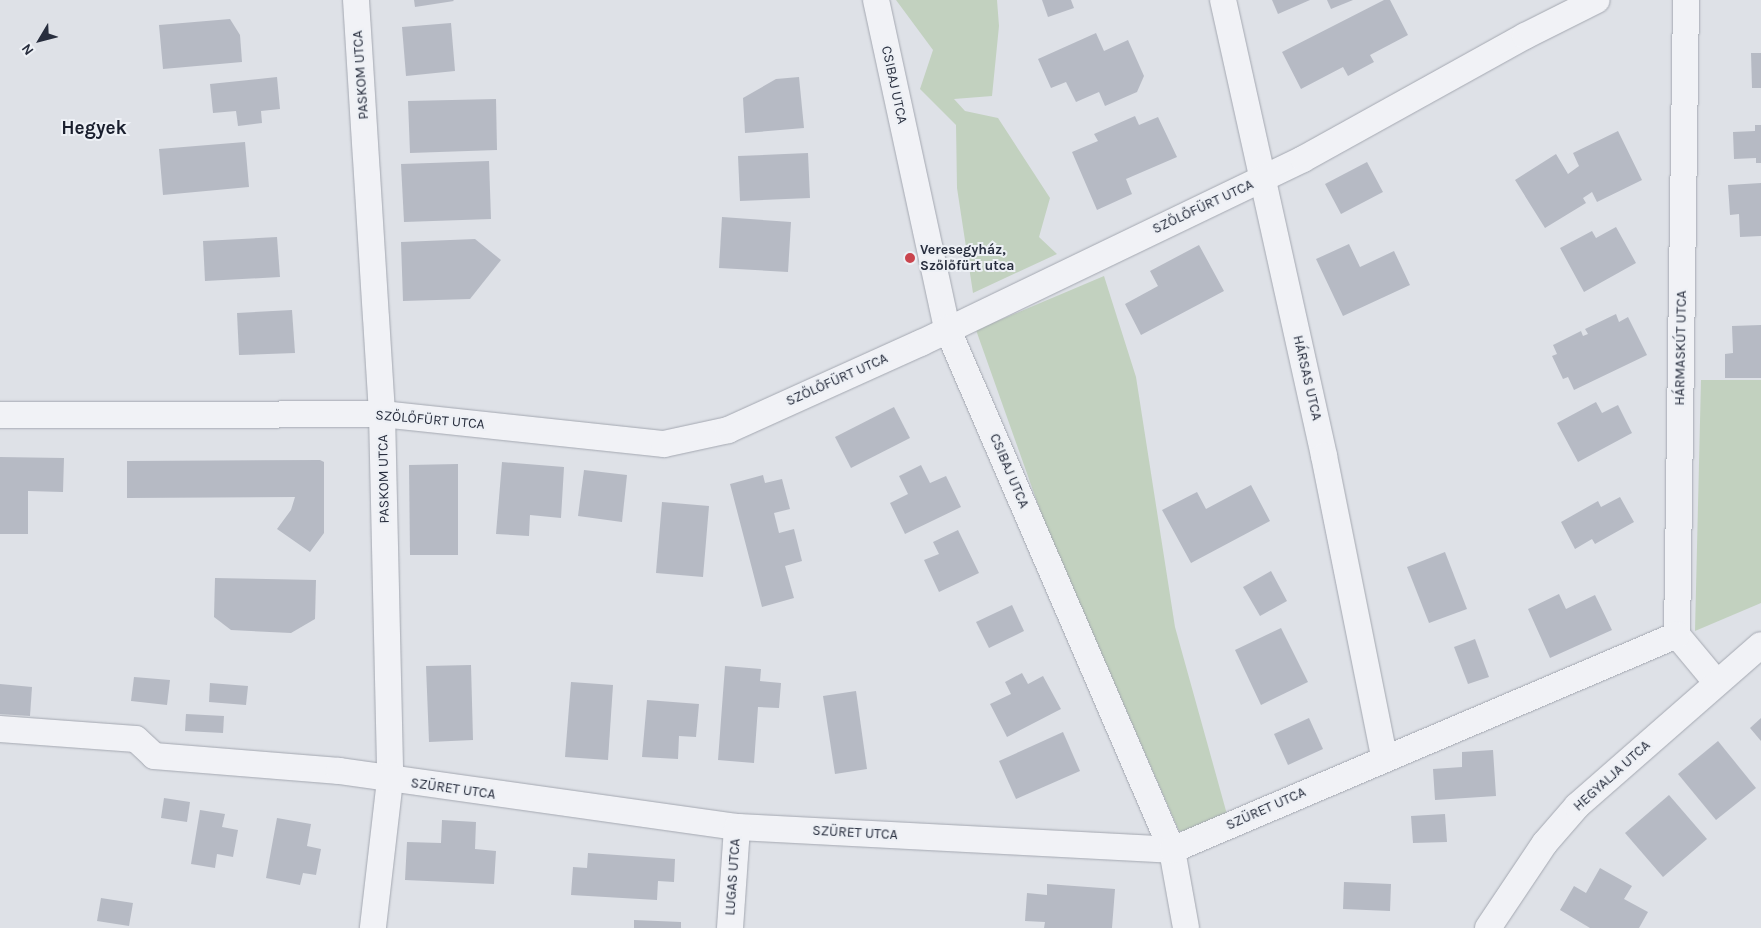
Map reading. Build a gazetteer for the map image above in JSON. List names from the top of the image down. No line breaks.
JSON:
{"streets":{"street":["PASKOM UTCA","CSIBAJ UTCA","SZŐLŐFÜRT UTCA","HÁRMASKÚT UTCA","HÁRSAS UTCA","HEGYALJA UTCA","SZÜRET UTCA","LUGAS UTCA"]},"crossings":[["PASKOM UTCA","SZŐLŐFÜRT UTCA"],["PASKOM UTCA","SZÜRET UTCA"],["CSIBAJ UTCA","SZŐLŐFÜRT UTCA"],["CSIBAJ UTCA","SZÜRET UTCA"],["SZŐLŐFÜRT UTCA","HÁRSAS UTCA"],["HÁRMASKÚT UTCA","SZÜRET UTCA"],["HÁRSAS UTCA","SZÜRET UTCA"],["SZÜRET UTCA","LUGAS UTCA"]],"districts":["Hegyek"],"places":["Veresegyház, Szőlőfürt utca"],"north":"bottom left"}
